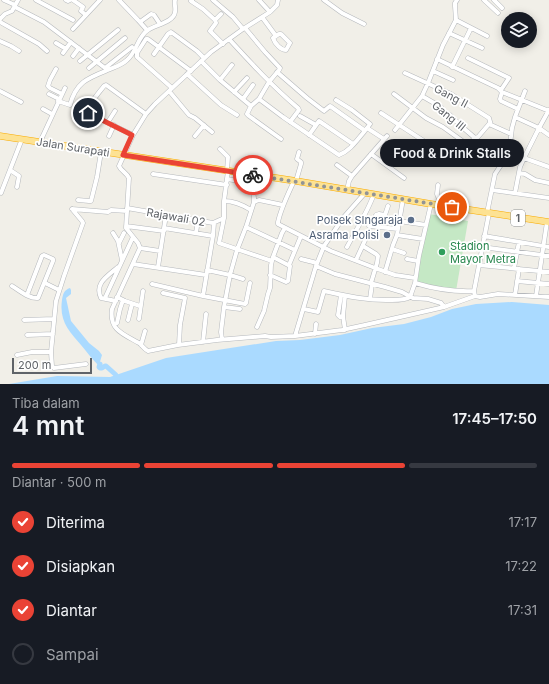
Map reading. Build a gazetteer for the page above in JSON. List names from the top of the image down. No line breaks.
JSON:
{"streets":{"highway":["Jalan Surapati","1"],"street":["Gang II","Gang III","Rajawali 02"]},"places":["Food & Drink Stalls","Polsek SIngaraja","Asrama Polisi","Stadion Mayor Metra"],"scale_bar":"200 m","page":{"bubble":"Food & Drink Stalls","scale":"200 m","heading":["4 mnt","Tiba dalam","17:45–17:50"],"bar":"Diantar · 500 m","list":[["Diterima","17:17"],["Disiapkan","17:22"],["Diantar","17:31"],"Sampai"]}}
